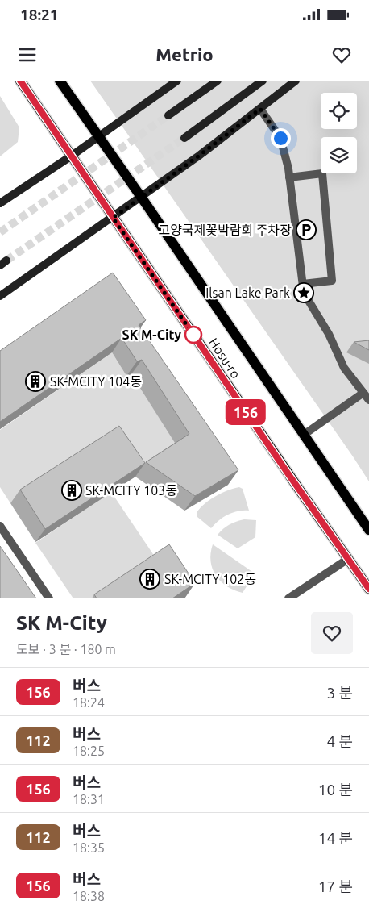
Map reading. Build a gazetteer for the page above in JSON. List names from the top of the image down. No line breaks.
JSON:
{"streets":{"main road":["Hosu-ro"]},"places":{"parking":["고양국제꽃박람회 주차장"],"place":["Ilsan Lake Park"],"other":["SK M-City"],"building":["SK-MCITY 104동","SK-MCITY 103동","SK-MCITY 102동"]},"lines":["bus line 156"],"page":{"status":"18:21","header":"Metrio","on_map":"156","heading":["SK M-City","도보 · 3 분 · 180 m"],"list":[{"mark":"156","name":"버스","note":"18:24","value":"3 분"},{"mark":"112","name":"버스","note":"18:25","value":"4 분"},{"mark":"156","name":"버스","note":"18:31","value":"10 분"},{"mark":"112","name":"버스","note":"18:35","value":"14 분"},{"mark":"156","name":"버스","note":"18:38","value":"17 분"}]}}
